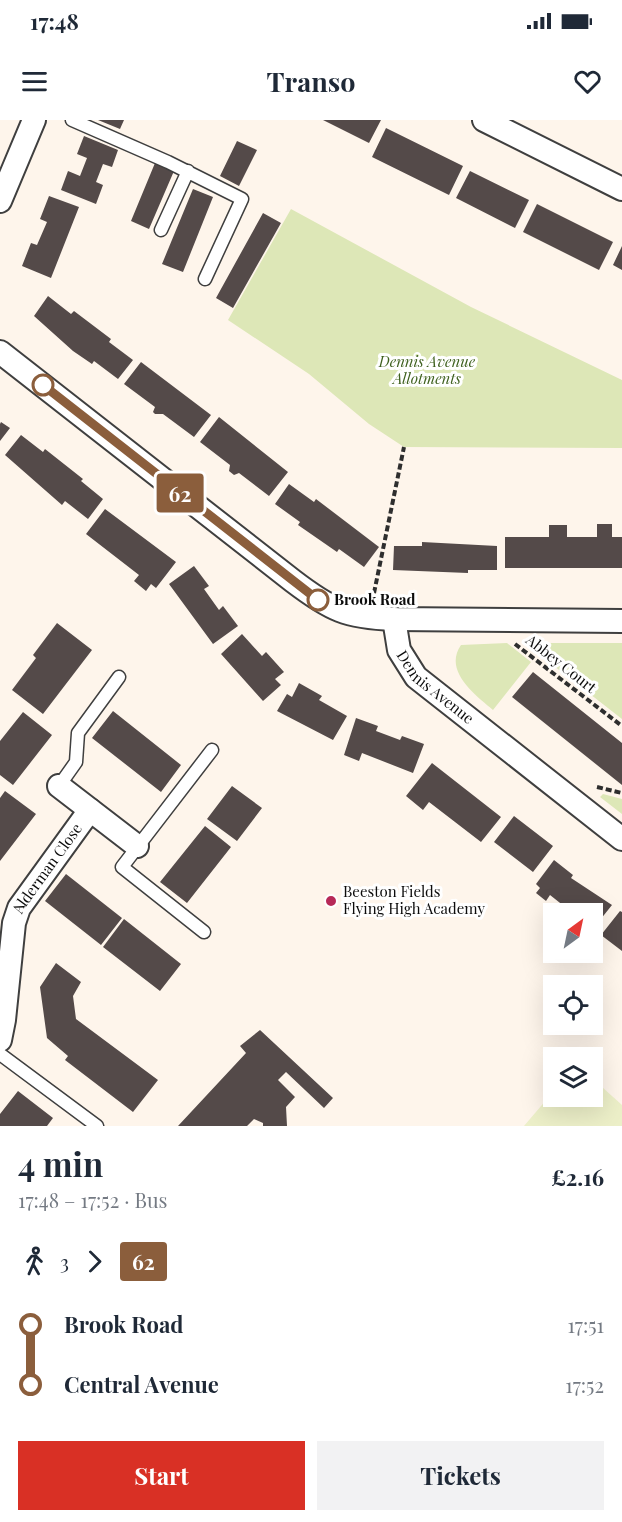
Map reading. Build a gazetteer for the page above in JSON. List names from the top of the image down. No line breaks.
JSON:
{"streets":{"street":["Dennis Avenue","Alderman Close"],"path":["Abbey Court"]},"parks":["Dennis Avenue Allotments"],"places":["Brook Road","Beeston Fields Flying High Academy"],"lines":["bus line 62"],"north":"top right","page":{"status":"17:48","header":"Transo","on_map":"62","heading":["4 min","17:48 – 17:52 · Bus","£2.16"],"legs":["3","62"],"list":[{"name":"Brook Road","value":"17:51"},{"name":"Central Avenue","value":"17:52"}],"buttons":["Start","Tickets"]}}
